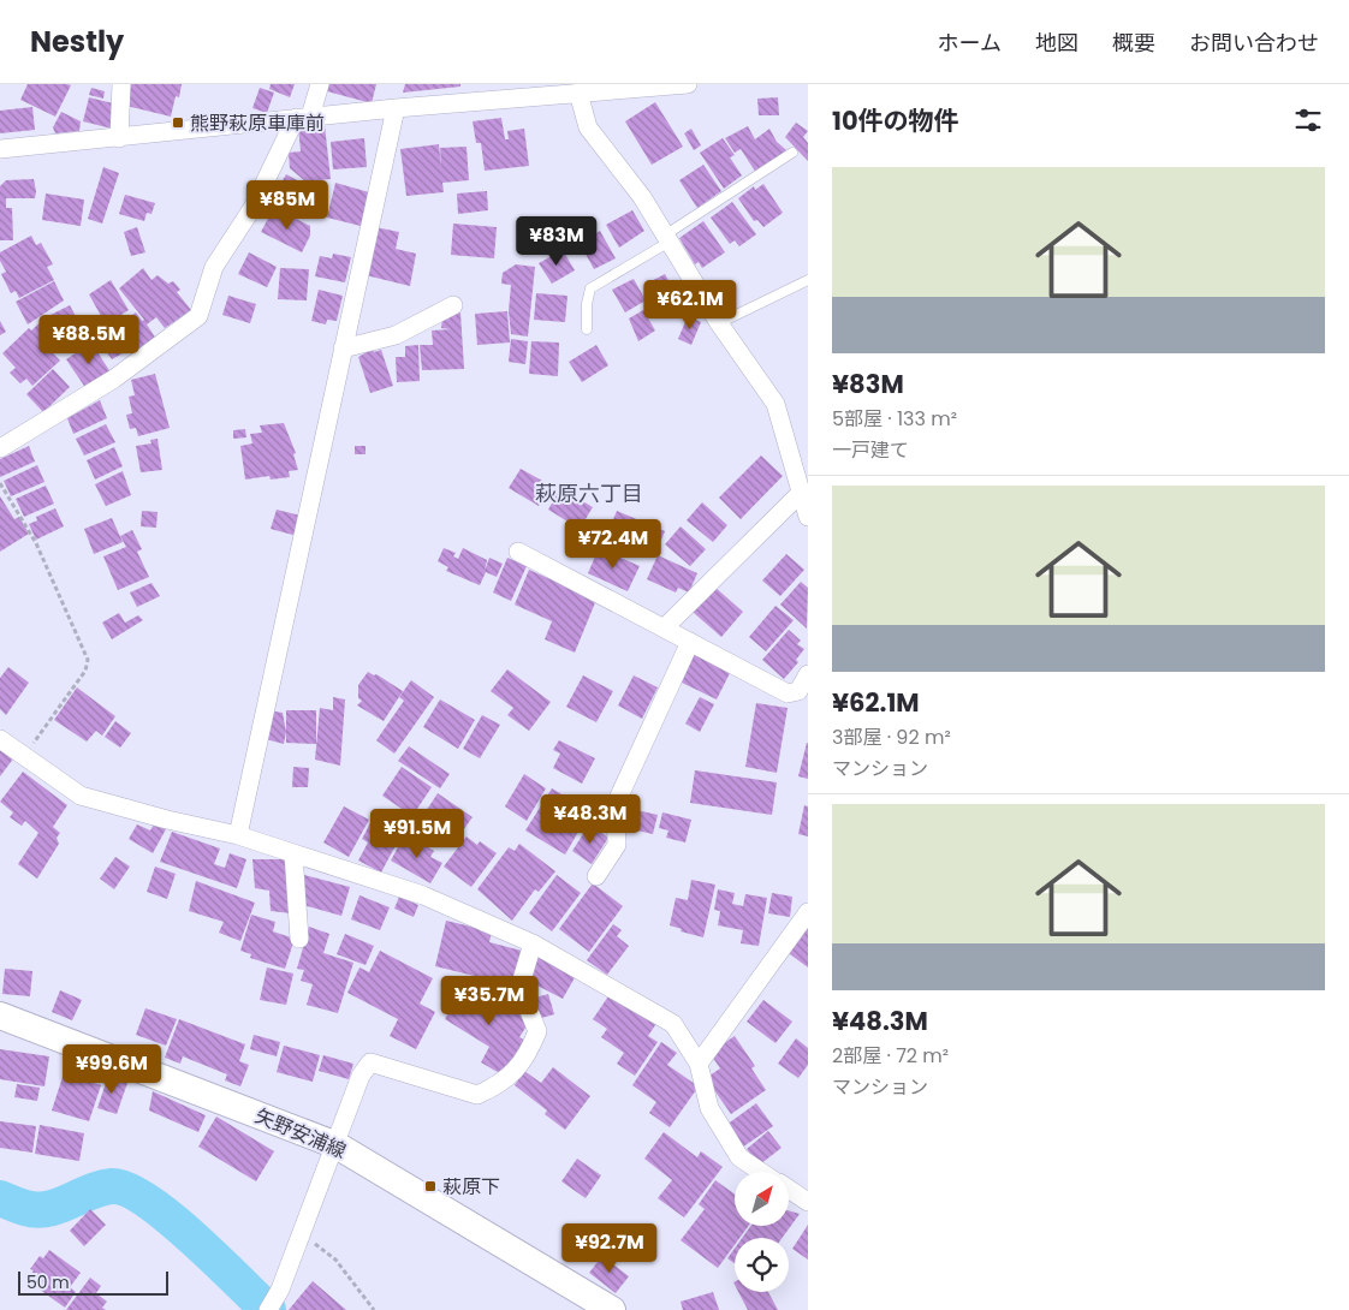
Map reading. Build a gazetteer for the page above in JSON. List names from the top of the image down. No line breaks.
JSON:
{"streets":{"main road":["矢野安浦線"]},"districts":["萩原六丁目"],"places":{"transit":["熊野萩原車庫前","萩原下"]},"scale_bar":"50 m","north":"top right","page":{"header":"Nestly","nav":["ホーム","地図","概要","お問い合わせ"],"heading":"10件の物件","list":[{"name":"¥83M","note":"5部屋 · 133 m² · 一戸建て"},{"name":"¥62.1M","note":"3部屋 · 92 m² · マンション"},{"name":"¥48.3M","note":"2部屋 · 72 m² · マンション"}],"price":["¥85M","¥83M","¥62.1M","¥88.5M","¥72.4M","¥48.3M","¥91.5M","¥35.7M","¥99.6M","¥92.7M"],"scale":"50 m"}}
